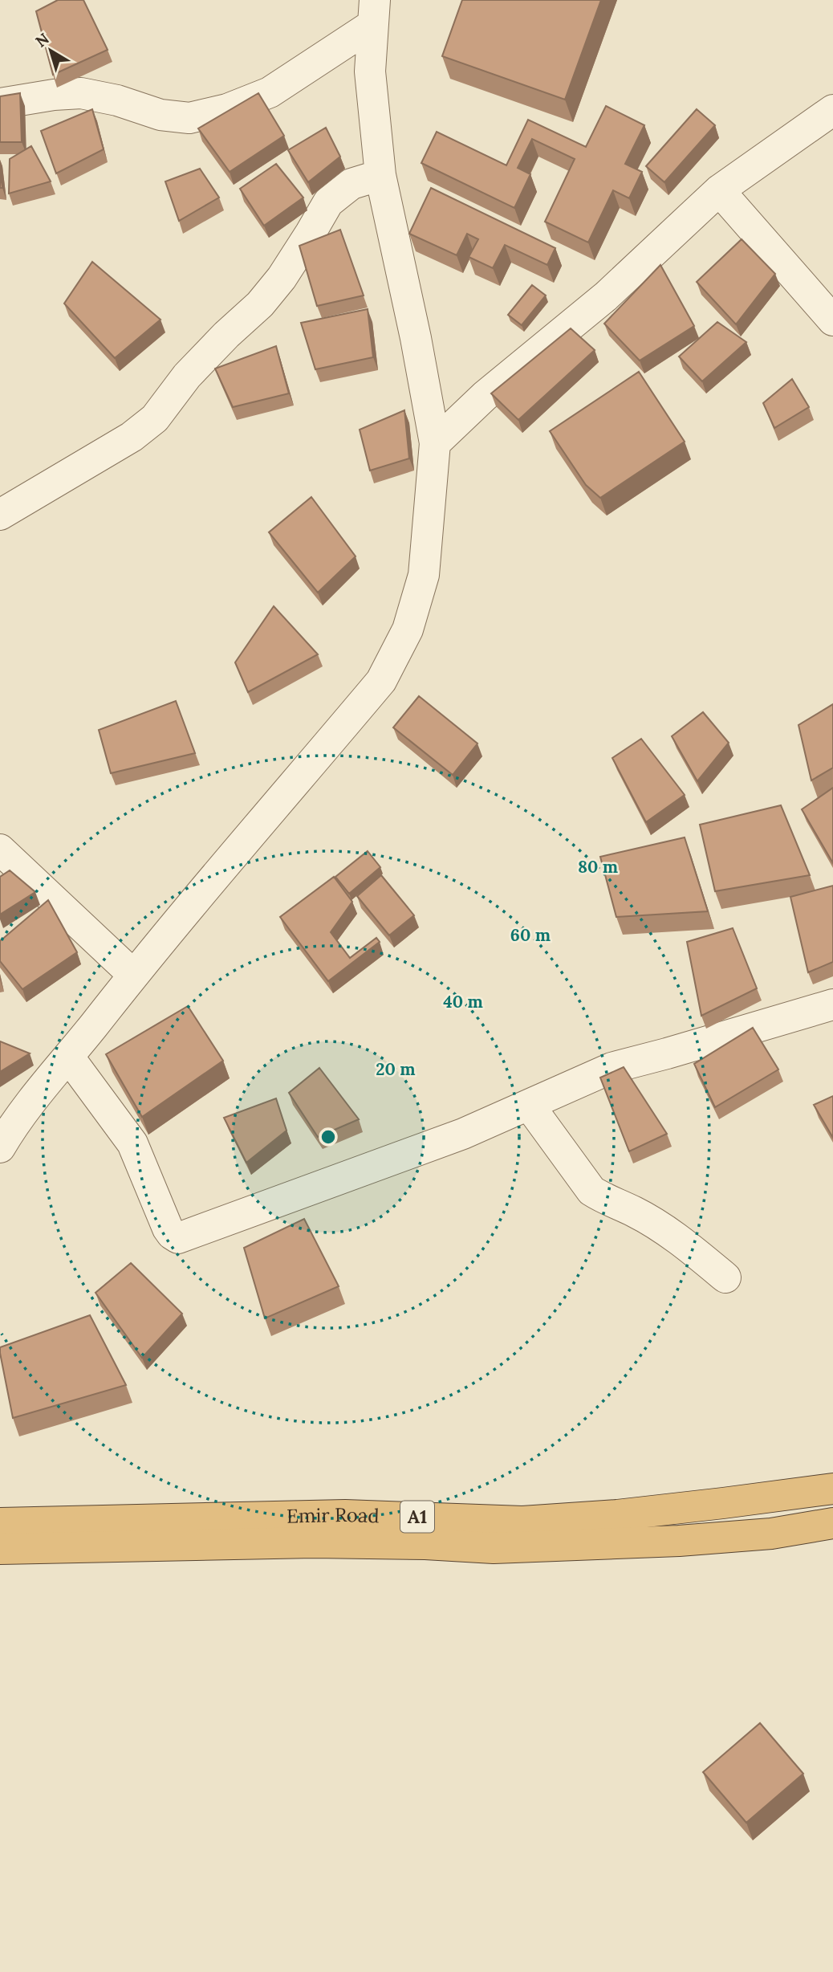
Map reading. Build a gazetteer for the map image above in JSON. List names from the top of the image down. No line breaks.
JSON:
{"streets":{"highway":["Emir Road","A1"]},"north":"top left","rings":["80 m","60 m","40 m","20 m"]}
